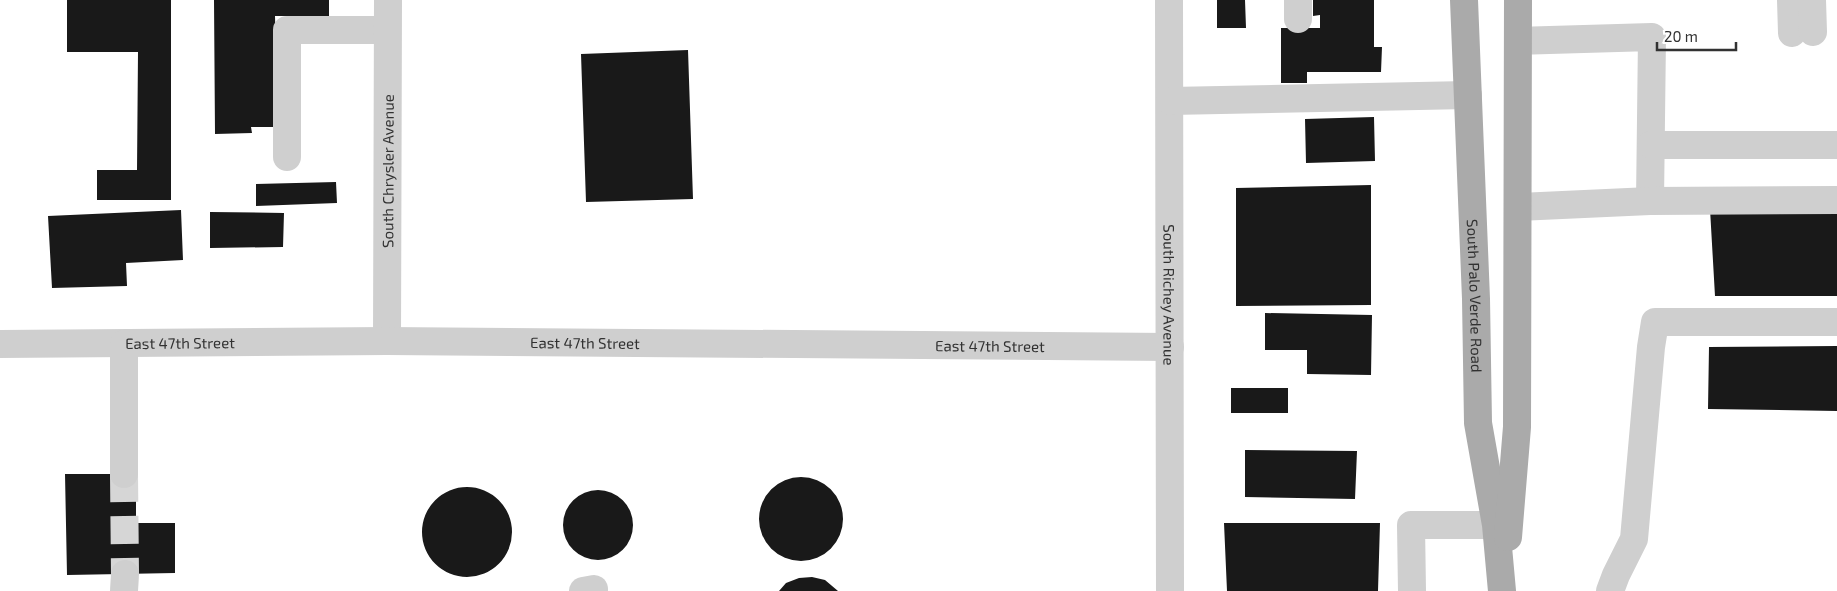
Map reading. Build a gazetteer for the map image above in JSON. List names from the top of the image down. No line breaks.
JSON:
{"streets":{"main road":["South Palo Verde Road"],"street":["South Chrysler Avenue","South Richey Avenue","East 47th Street"]},"crossings":[["South Chrysler Avenue","East 47th Street"],["South Richey Avenue","East 47th Street"]],"scale_bar":"20 m"}
